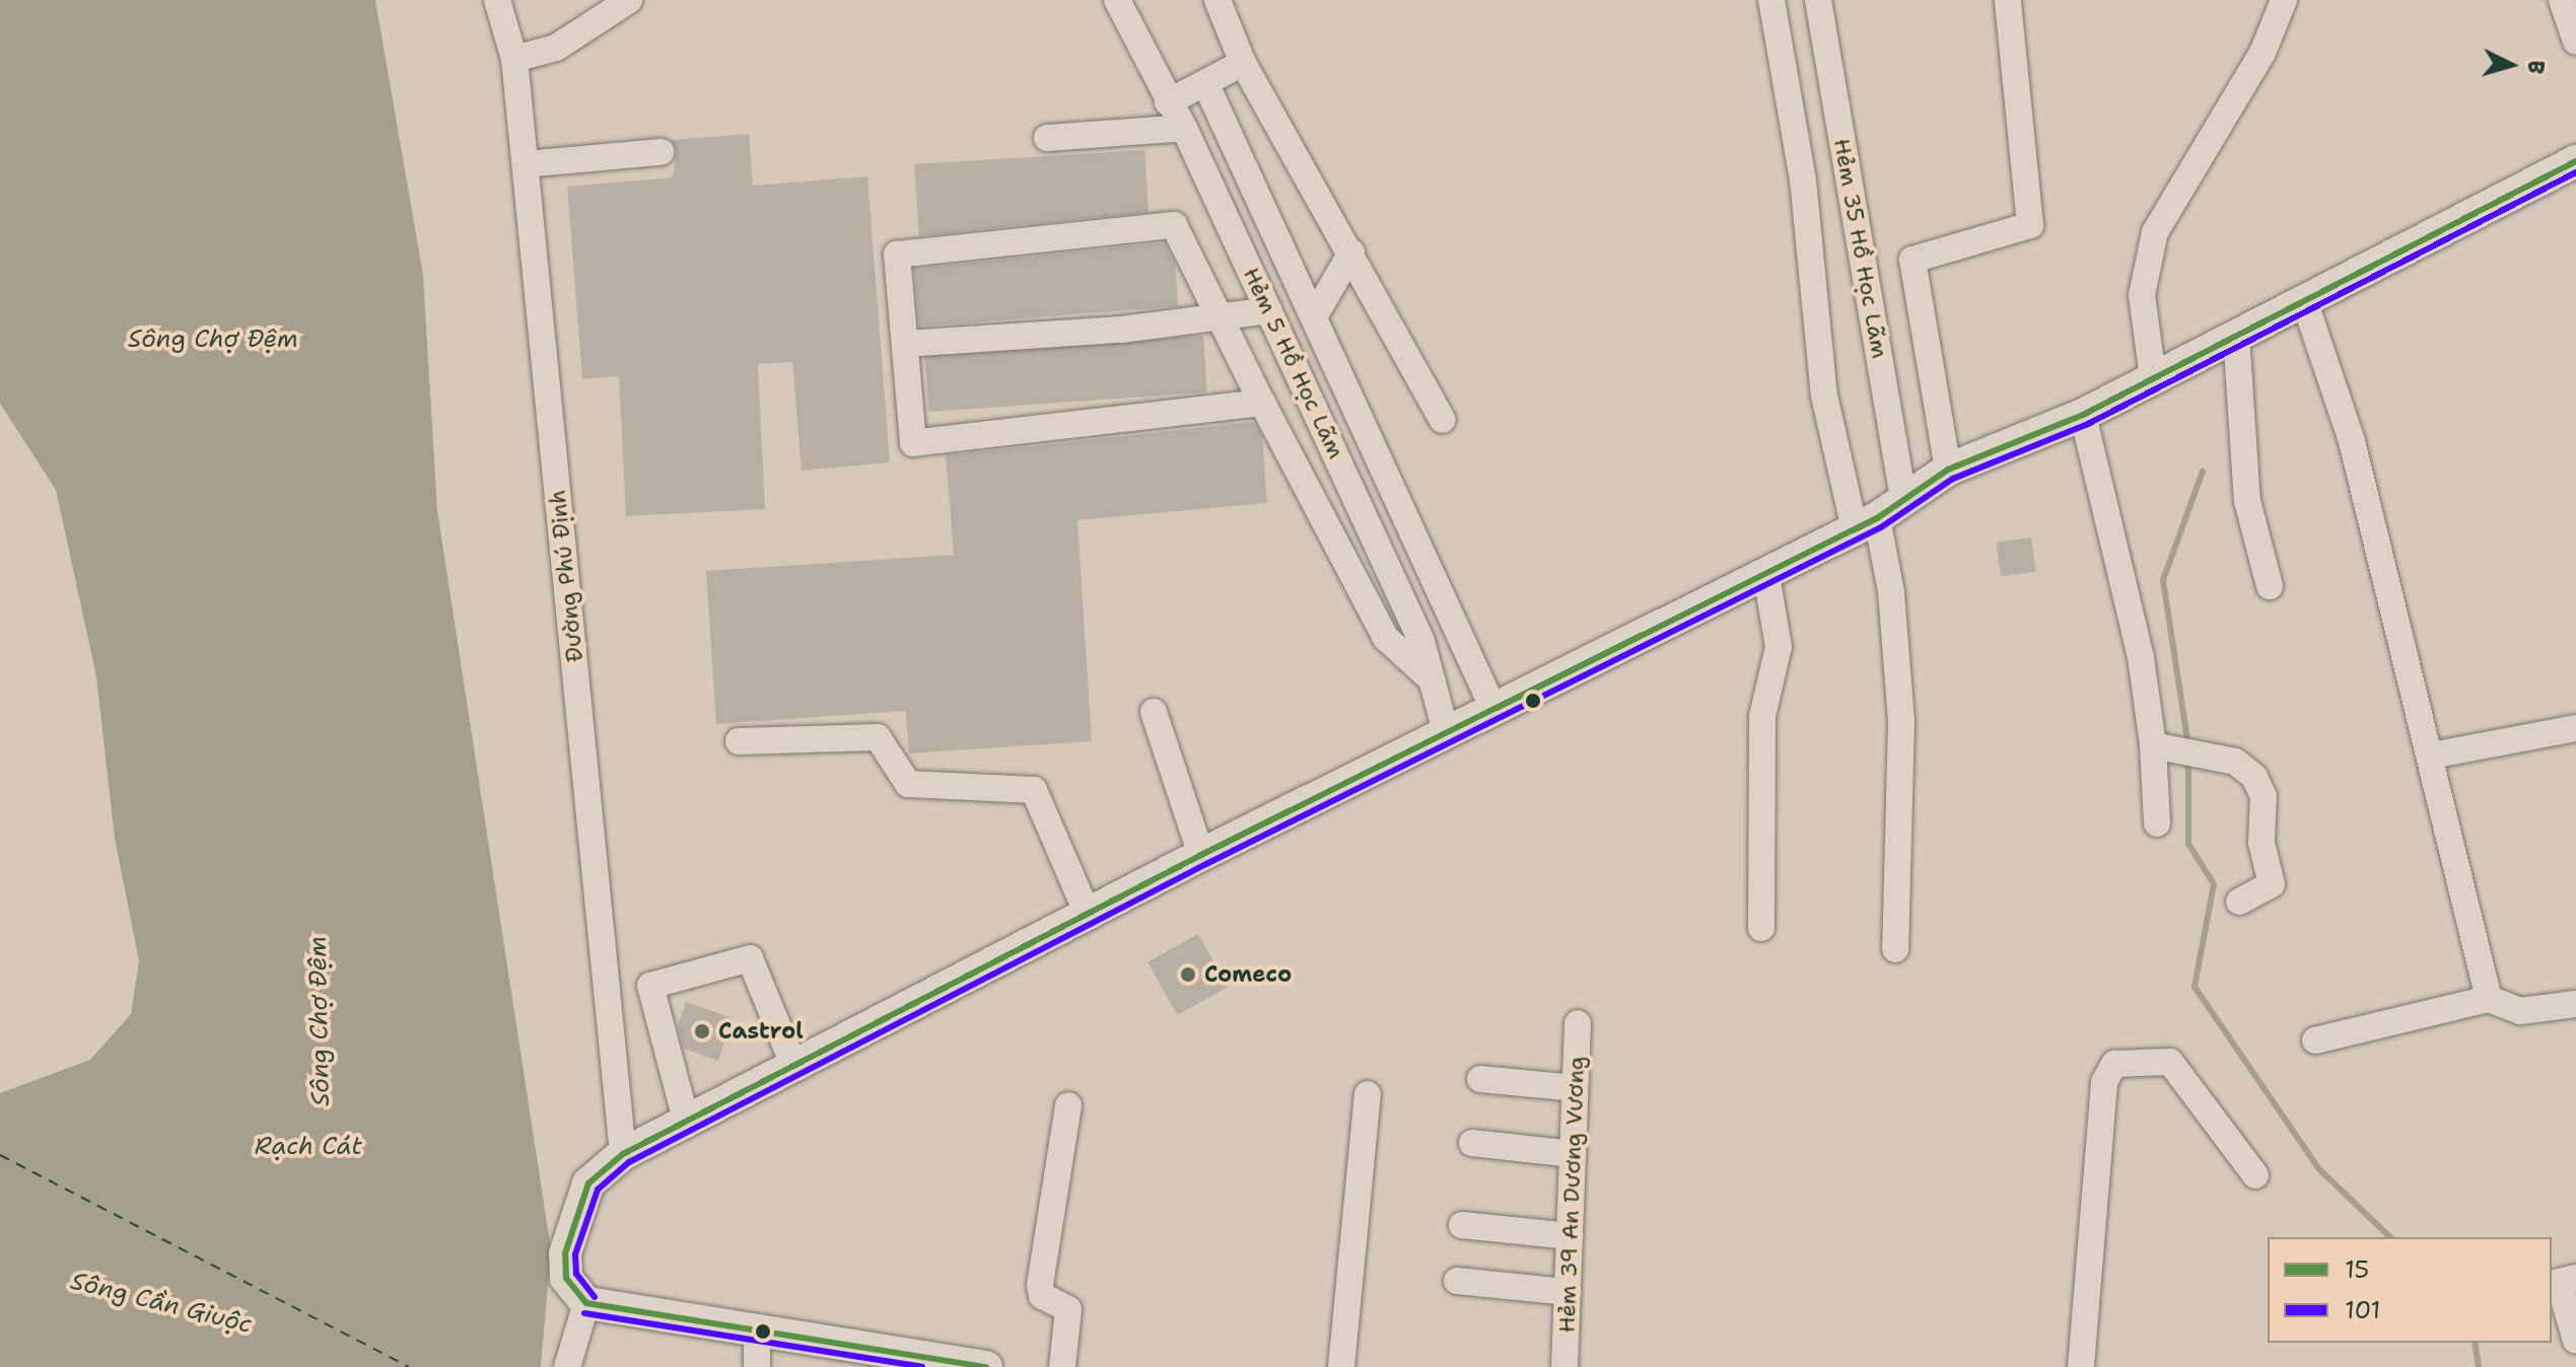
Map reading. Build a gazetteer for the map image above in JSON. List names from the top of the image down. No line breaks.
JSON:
{"streets":{"street":["Hẻm 35 Hồ Học Lãm","Hẻm 5 Hồ Học Lãm","Đường Phú Định","Hẻm 39 An Dương Vương"]},"water":["Sông Chợ Đệm","Rạch Cát","Sông Cần Giuộc"],"places":["Comeco","Castrol"],"lines":["transit line 15","transit line 101"],"legend":["15","101"],"north":"right"}
